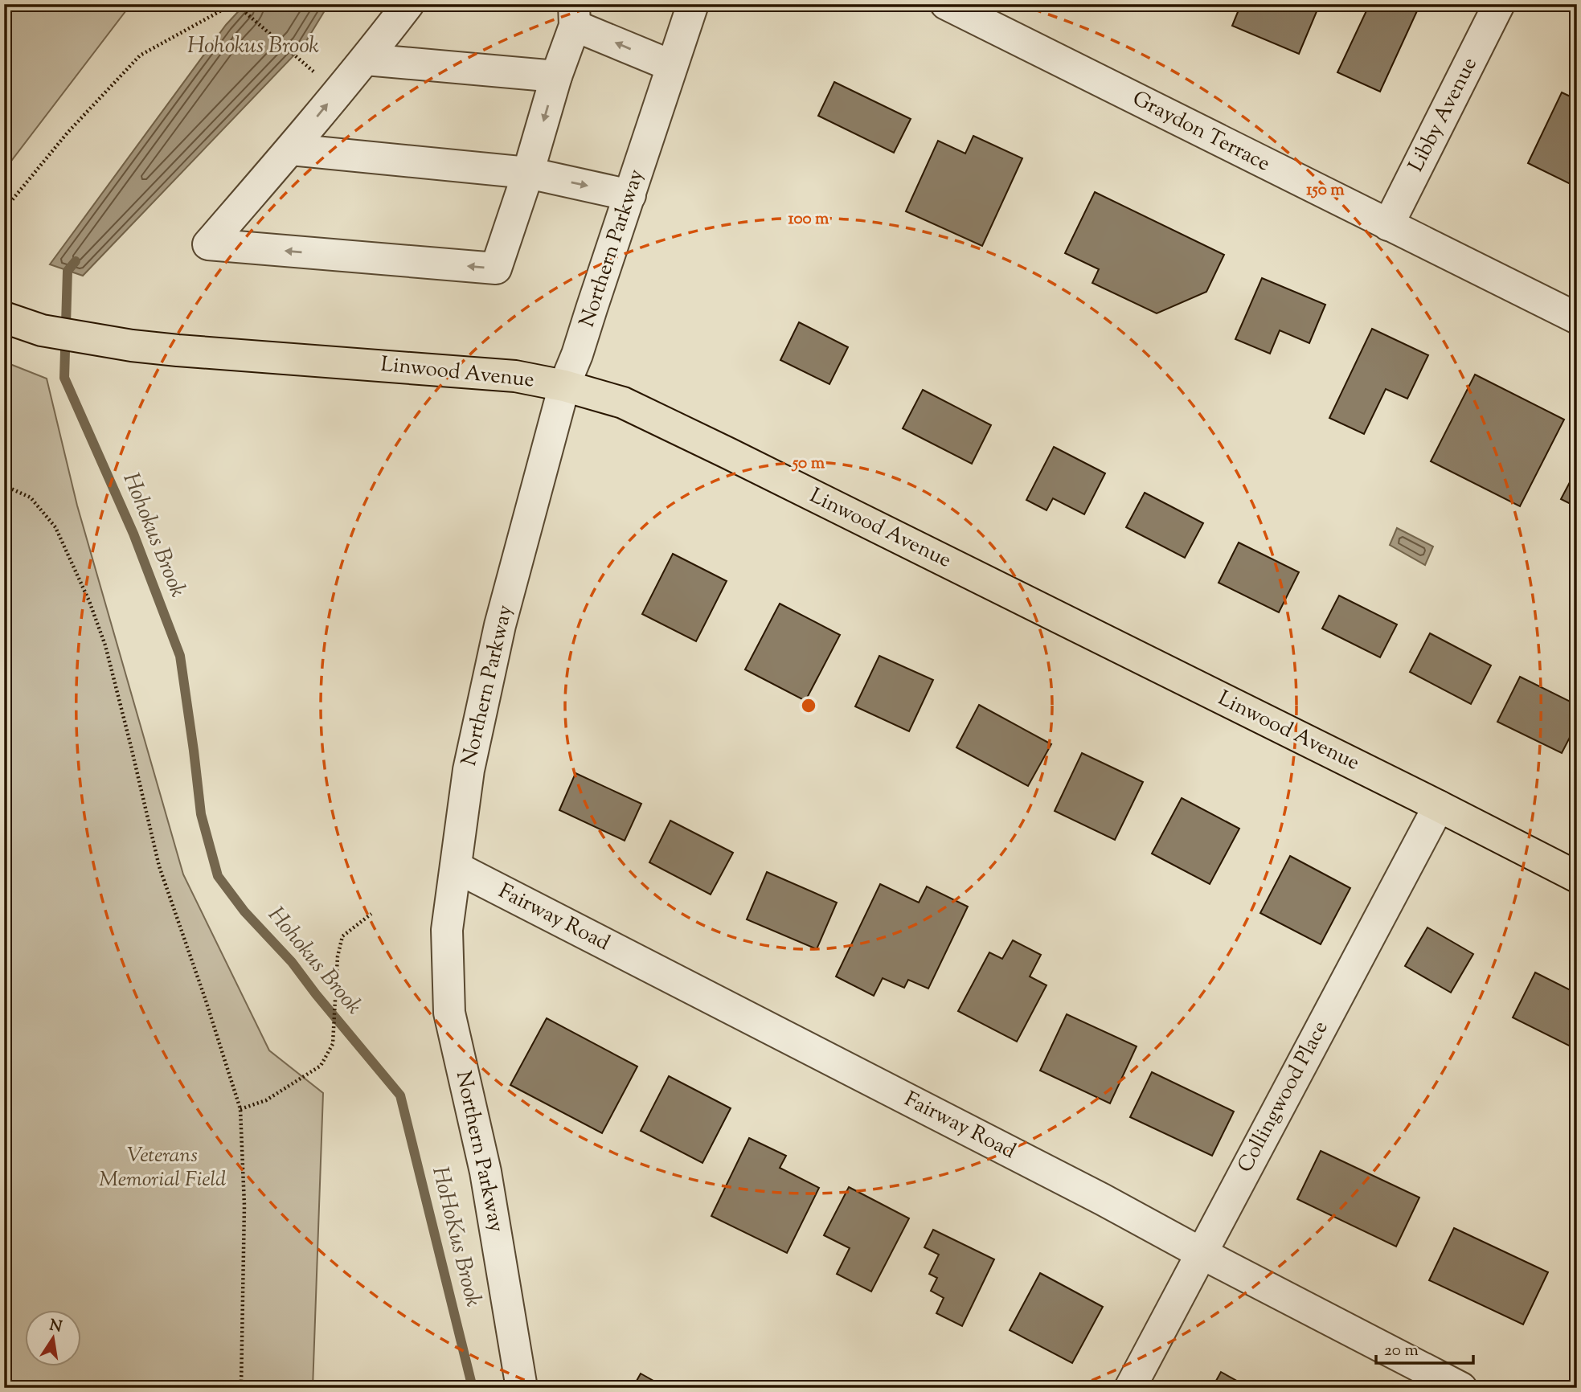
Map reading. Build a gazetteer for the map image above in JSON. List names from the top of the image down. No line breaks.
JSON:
{"streets":{"main road":["Linwood Avenue"],"street":["Libby Avenue","Graydon Terrace","Northern Parkway","Fairway Road","Collingwood Place"]},"crossings":[["Libby Avenue","Graydon Terrace"],["Northern Parkway","Linwood Avenue"],["Northern Parkway","Fairway Road"],["Linwood Avenue","Collingwood Place"],["Fairway Road","Collingwood Place"]],"water":["Hohokus Brook","HoHoKus Brook"],"parks":["Veterans Memorial Field"],"scale_bar":"20 m","north":"top","rings":["150 m","100 m","50 m"]}
